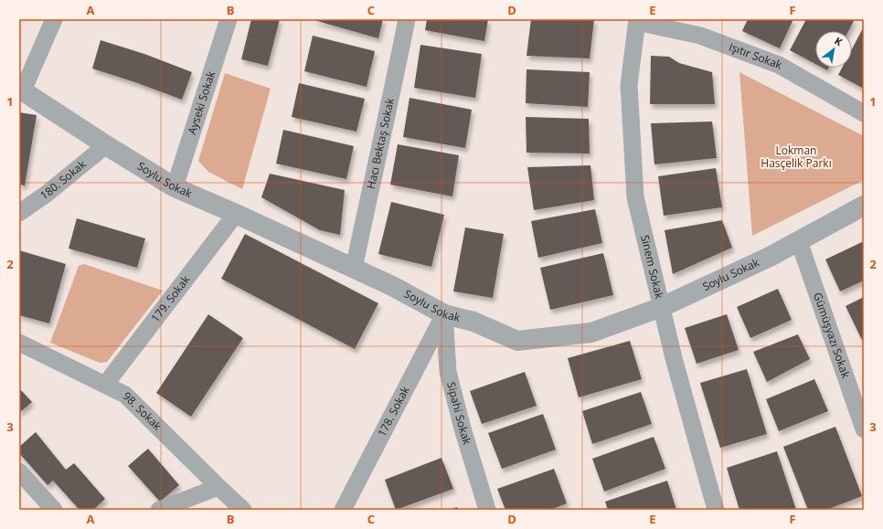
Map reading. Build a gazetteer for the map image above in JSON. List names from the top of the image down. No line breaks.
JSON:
{"streets":{"street":["Işıtır Sokak","Ayseki Sokak","Hacı Bektaş Sokak","Soylu Sokak","180. Sokak","Sinem Sokak","179. Sokak","Gümüşyazı Sokak","98. Sokak","178. Sokak","Sipahi Sokak"]},"crossings":[["Işıtır Sokak","Sinem Sokak"],["Ayseki Sokak","Soylu Sokak"],["Hacı Bektaş Sokak","Soylu Sokak"],["Soylu Sokak","180. Sokak"],["Soylu Sokak","Sinem Sokak"],["Soylu Sokak","179. Sokak"],["Soylu Sokak","Gümüşyazı Sokak"],["Soylu Sokak","178. Sokak"],["Soylu Sokak","Sipahi Sokak"],["179. Sokak","98. Sokak"],["178. Sokak","Sipahi Sokak"]],"parks":["Lokman Hasçelik Parkı"],"north":"top right","grid":{"columns":["A","B","C","D","E","F"],"rows":["1","2","3"]}}
